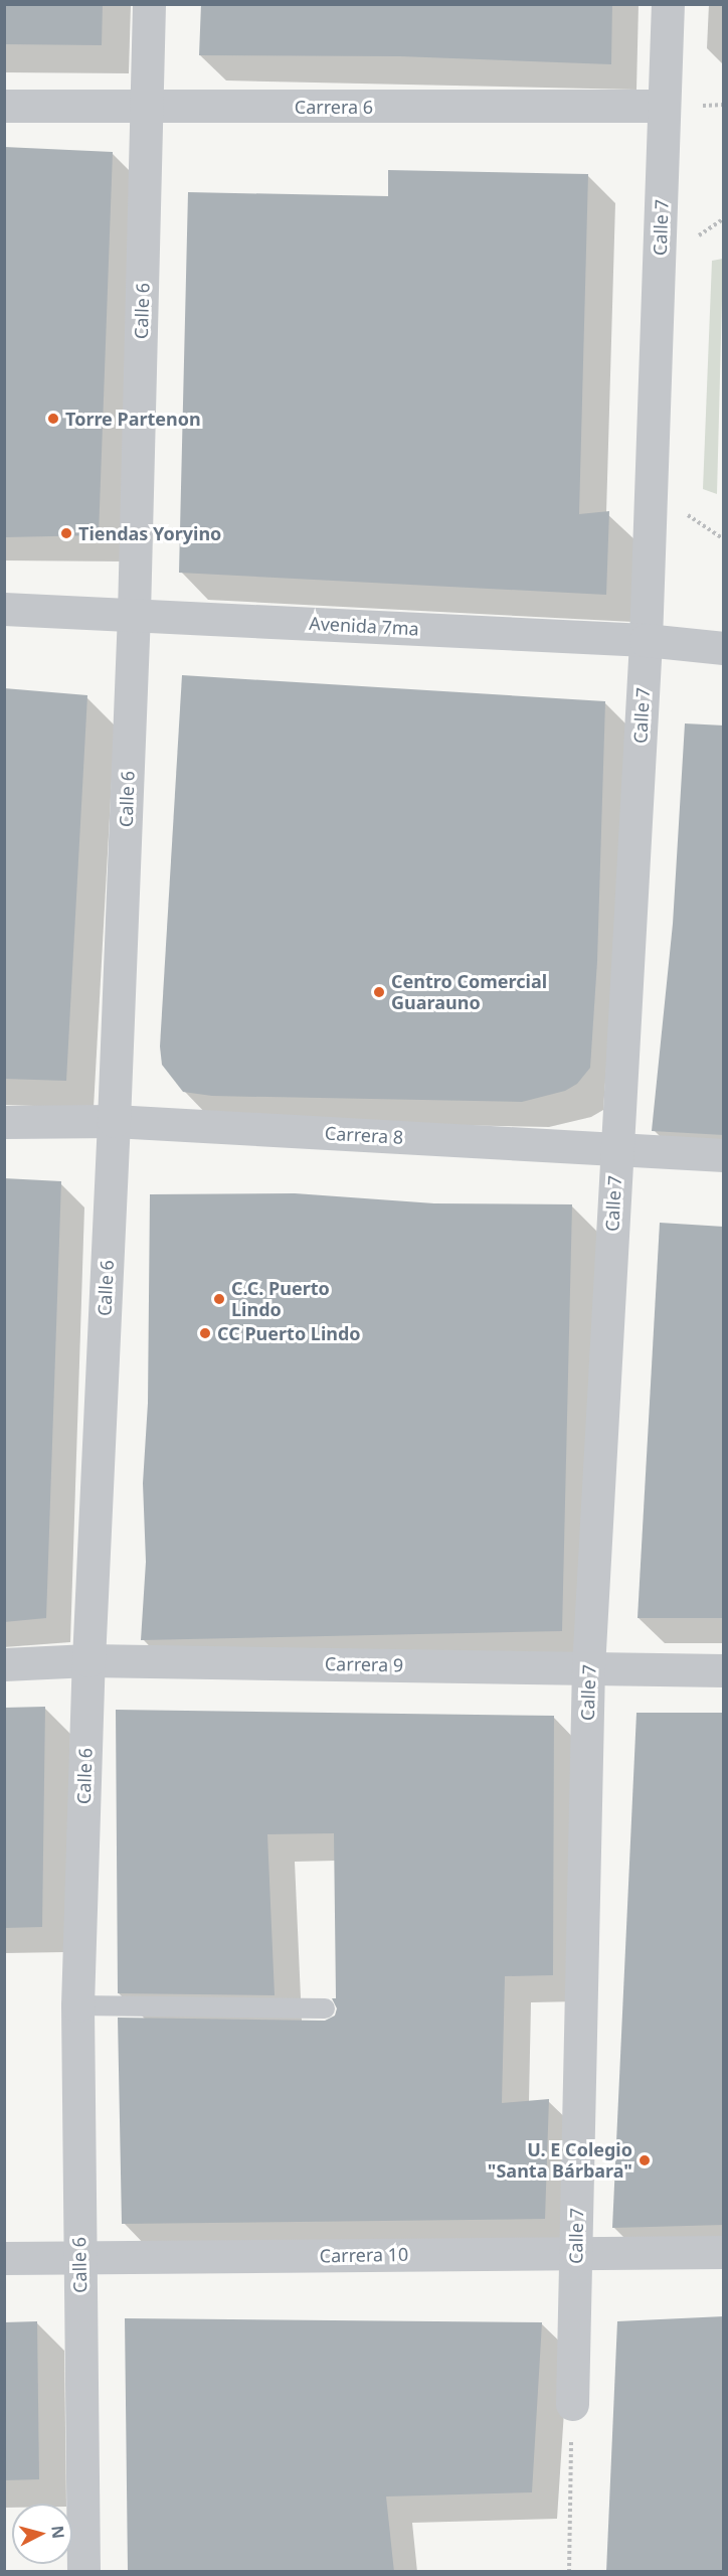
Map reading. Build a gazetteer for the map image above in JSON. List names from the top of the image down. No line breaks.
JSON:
{"streets":{"street":["Carrera 6","Calle 7","Calle 6","Avenida 7ma","Carrera 8","Carrera 9","Carrera 10"]},"crossings":[["Carrera 6","Calle 7"],["Carrera 6","Calle 6"],["Calle 7","Avenida 7ma"],["Calle 7","Carrera 8"],["Calle 7","Carrera 9"],["Calle 7","Carrera 10"],["Calle 6","Avenida 7ma"],["Calle 6","Carrera 8"],["Calle 6","Carrera 9"],["Calle 6","Carrera 10"]],"places":["Torre Partenon","Tiendas Yoryino","Centro Comercial Guarauno","C.C. Puerto Lindo","CC Puerto Lindo","U. E Colegio \"Santa Bárbara\""],"north":"right"}
